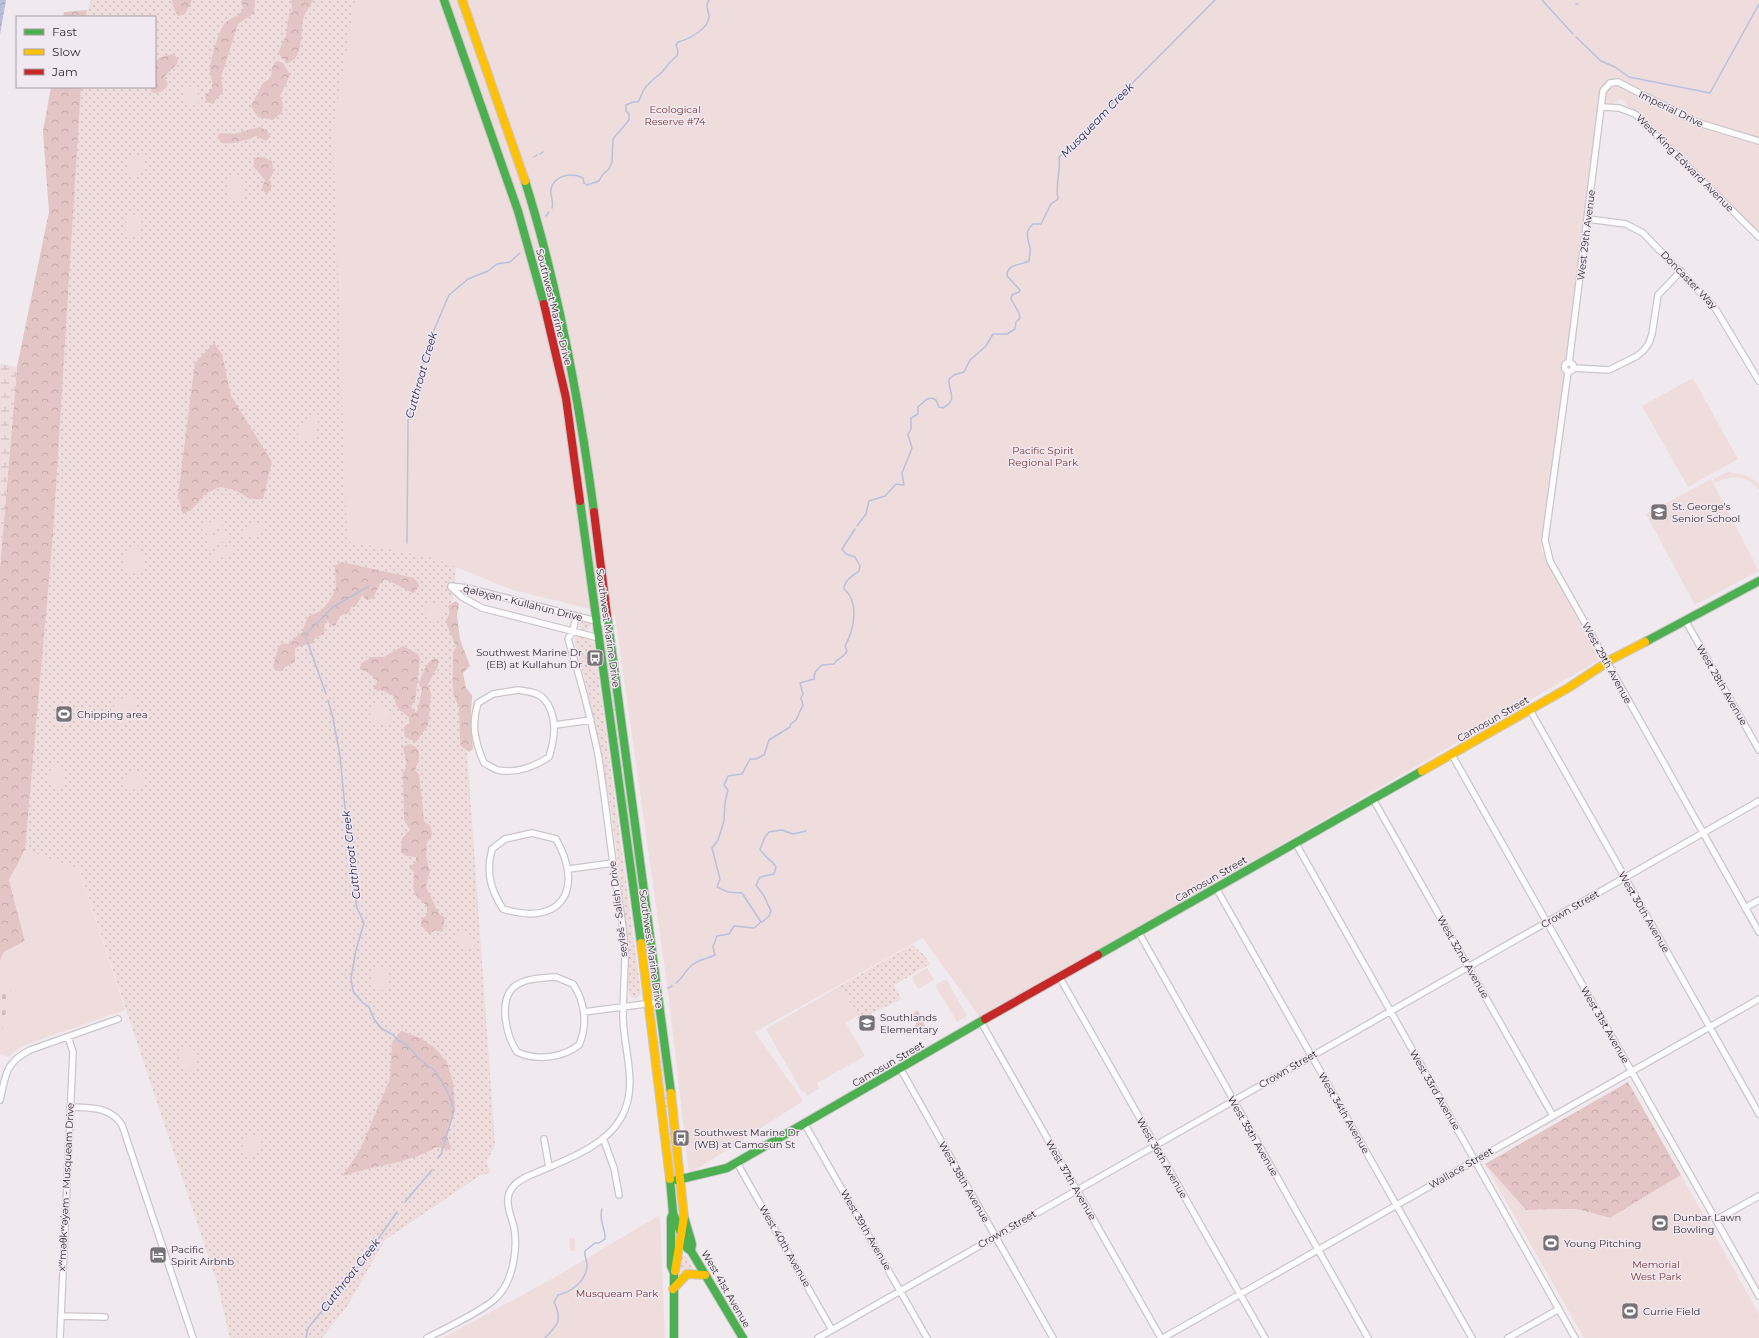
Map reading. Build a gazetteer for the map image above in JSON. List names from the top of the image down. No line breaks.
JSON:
{"streets":{"main road":["Southwest Marine Drive","Camosun Street","West 41st Avenue"],"street":["Imperial Drive","West King Edward Avenue","West 29th Avenue","Doncaster Way","q̓ələχən - Kullahun Drive","West 28th Avenue","seyləš - Salish Drive","Crown Street","West 30th Avenue","West 32nd Avenue","West 31st Avenue","West 33rd Avenue","West 34th Avenue","West 35th Avenue","West 36th Avenue","Wallace Street","West 37th Avenue","West 38th Avenue","xʷməθkʷəy̓əm - Musqueam Drive","West 39th Avenue","West 40th Avenue"]},"crossings":[["Imperial Drive","West King Edward Avenue"],["Imperial Drive","West 29th Avenue"],["West King Edward Avenue","West 29th Avenue"],["West 29th Avenue","Doncaster Way"],["West 29th Avenue","Camosun Street"],["West 29th Avenue","Crown Street"],["Southwest Marine Drive","q̓ələχən - Kullahun Drive"],["Southwest Marine Drive","Camosun Street"],["Southwest Marine Drive","West 41st Avenue"],["q̓ələχən - Kullahun Drive","seyləš - Salish Drive"],["West 28th Avenue","Camosun Street"],["Camosun Street","West 30th Avenue"],["Camosun Street","West 32nd Avenue"],["Camosun Street","West 31st Avenue"],["Camosun Street","West 33rd Avenue"],["Camosun Street","West 34th Avenue"],["Camosun Street","West 35th Avenue"],["Camosun Street","West 36th Avenue"],["Camosun Street","West 37th Avenue"],["Camosun Street","West 38th Avenue"],["Camosun Street","West 39th Avenue"],["Camosun Street","West 40th Avenue"],["Crown Street","West 30th Avenue"],["Crown Street","West 32nd Avenue"],["Crown Street","West 31st Avenue"],["Crown Street","West 33rd Avenue"],["Crown Street","West 34th Avenue"],["Crown Street","West 35th Avenue"],["Crown Street","West 36th Avenue"],["Crown Street","West 37th Avenue"],["Crown Street","West 38th Avenue"],["Crown Street","West 39th Avenue"],["Crown Street","West 40th Avenue"],["West 30th Avenue","Wallace Street"],["West 32nd Avenue","Wallace Street"],["West 31st Avenue","Wallace Street"],["West 33rd Avenue","Wallace Street"],["West 34th Avenue","Wallace Street"],["West 35th Avenue","Wallace Street"],["West 36th Avenue","Wallace Street"],["Wallace Street","West 37th Avenue"]],"water":["Musqueam Creek","Cutthroat Creek"],"parks":["Ecological Reserve #74","Pacific Spirit Regional Park","Memorial West Park","Musqueam Park"],"places":{"school or university":["St. George's Senior School","Southlands Elementary"],"bus stop":["Southwest Marine Dr (EB) at Kullahun Dr","Southwest Marine Dr (WB) at Camosun St"],"sports":["Chipping area","Dunbar Lawn Bowling","Young Pitching","Currie Field"],"hotel":["Pacific Spirit Airbnb"]},"legend":["Fast","Slow","Jam"]}
